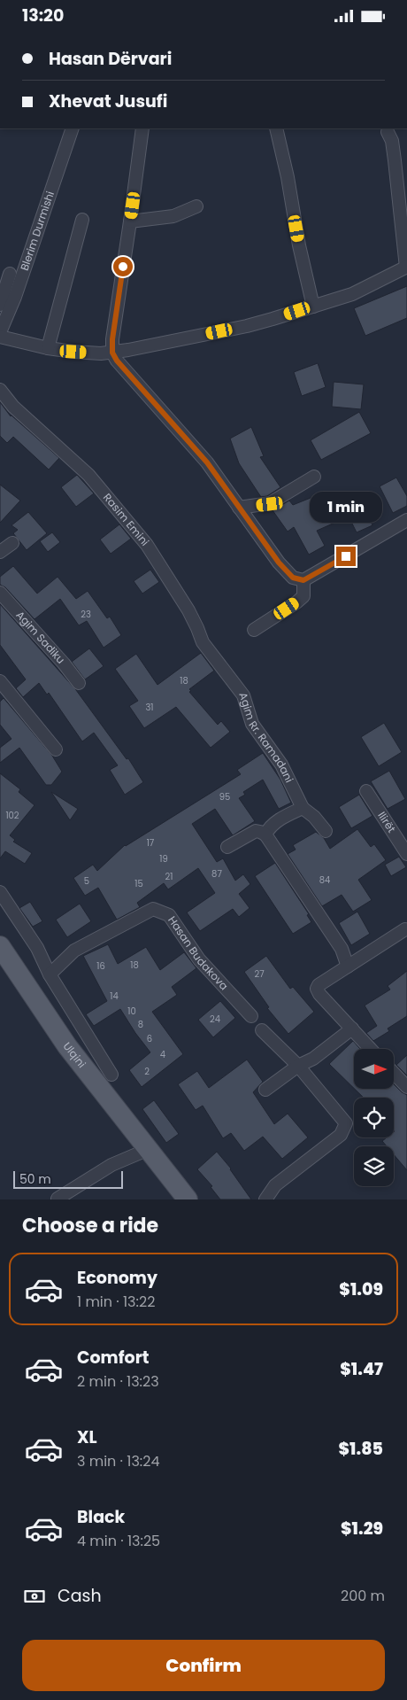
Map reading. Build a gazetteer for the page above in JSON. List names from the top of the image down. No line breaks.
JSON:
{"streets":{"main road":["Ulqini"],"street":["Blerim Durmishi","Rasim Emini","Agim Sadiku","Agim Rr. Ramadani","Ilirët","Hasan Budakova"]},"crossings":[["Rasim Emini","Agim Rr. Ramadani"]],"house_numbers":["23","18","31","95","102","17","19","87","21","84","5","15","18","16","27","14","10","24","8","6","4","2"],"scale_bar":"50 m","north":"right","page":{"status":"13:20","banner":["Hasan Dërvari","Xhevat Jusufi"],"bubble":"1 min","scale":"50 m","heading":"Choose a ride","list":[{"name":"Economy","note":"1 min · 13:22","value":"$1.09"},{"name":"Comfort","note":"2 min · 13:23","value":"$1.47"},{"name":"XL","note":"3 min · 13:24","value":"$1.85"},{"name":"Black","note":"4 min · 13:25","value":"$1.29"}],"pay":["Cash","200 m"],"buttons":"Confirm"}}
